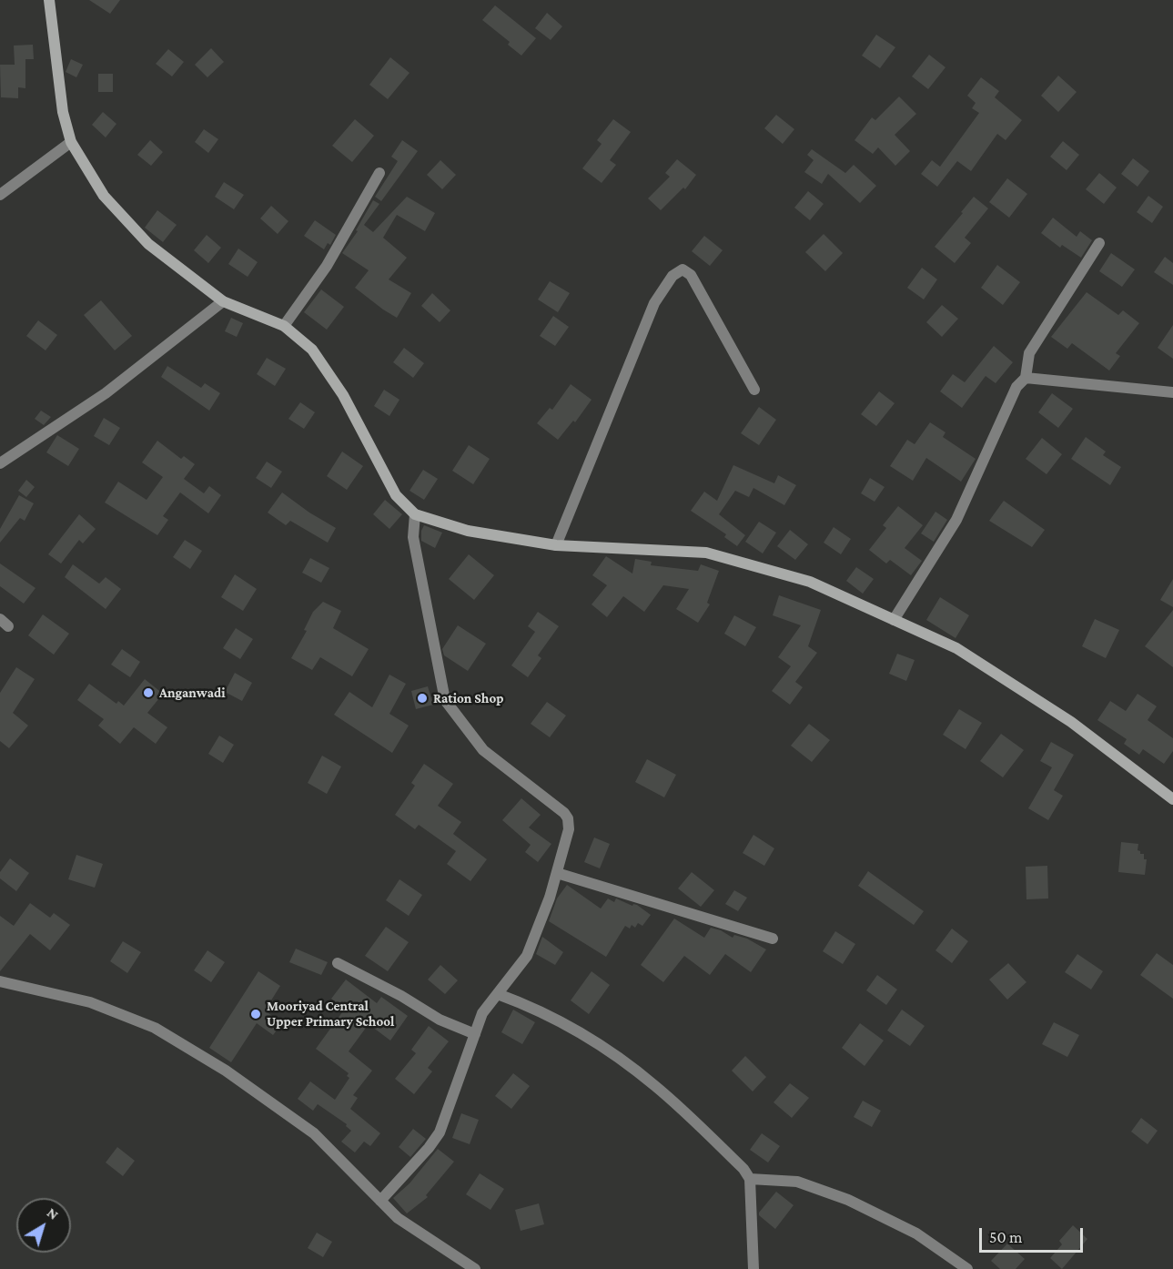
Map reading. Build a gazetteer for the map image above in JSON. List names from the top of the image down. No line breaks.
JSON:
{"places":["Anganwadi","Ration Shop","Mooriyad Central Upper Primary School"],"scale_bar":"50 m","north":"top right"}
